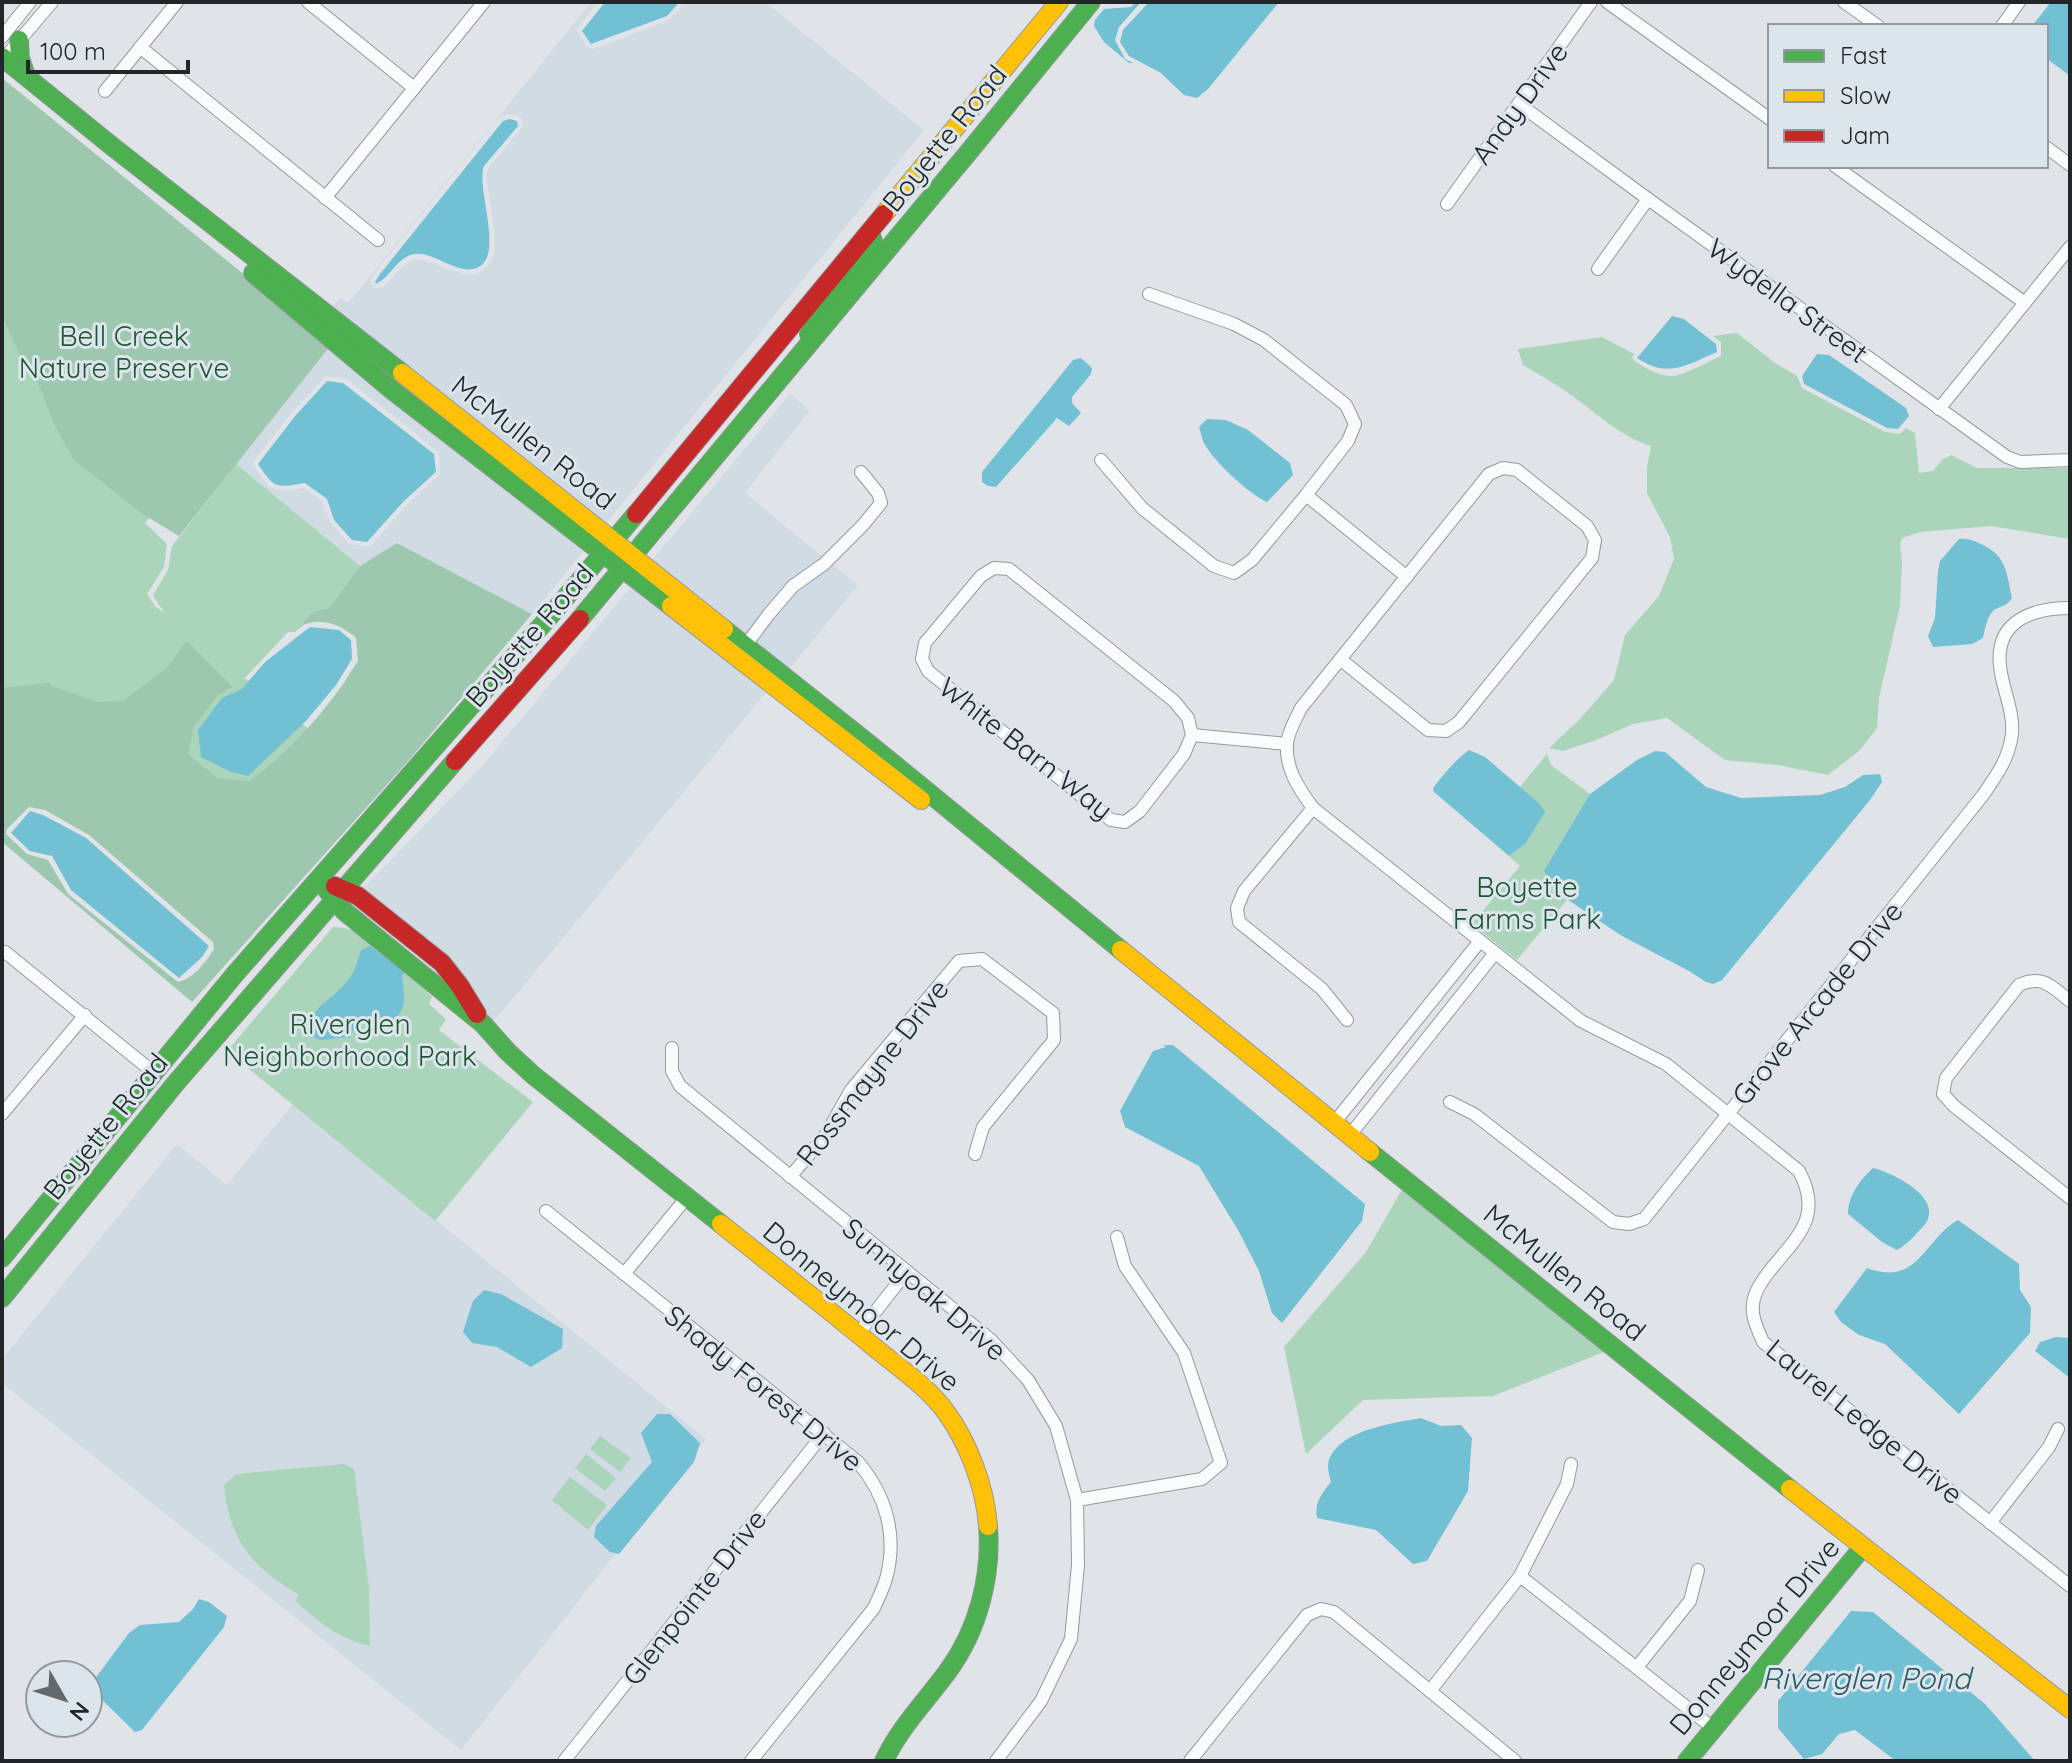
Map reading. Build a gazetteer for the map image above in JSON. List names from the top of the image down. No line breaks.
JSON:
{"streets":{"street":["Andy Drive","Boyette Road","Wydella Street","McMullen Road","White Barn Way","Grove Arcade Drive","Rossmayne Drive","Sunnyoak Drive","Donneymoor Drive","Shady Forest Drive","Laurel Ledge Drive","Glenpointe Drive"]},"crossings":[["Andy Drive","Wydella Street"],["Boyette Road","McMullen Road"],["Boyette Road","Donneymoor Drive"],["McMullen Road","Donneymoor Drive"],["Grove Arcade Drive","Laurel Ledge Drive"],["Rossmayne Drive","Sunnyoak Drive"],["Shady Forest Drive","Glenpointe Drive"]],"water":["Riverglen Pond"],"parks":["Bell Creek Nature Preserve","Boyette Farms Park","Riverglen Neighborhood Park"],"legend":["Fast","Slow","Jam"],"scale_bar":"100 m","north":"bottom right"}
